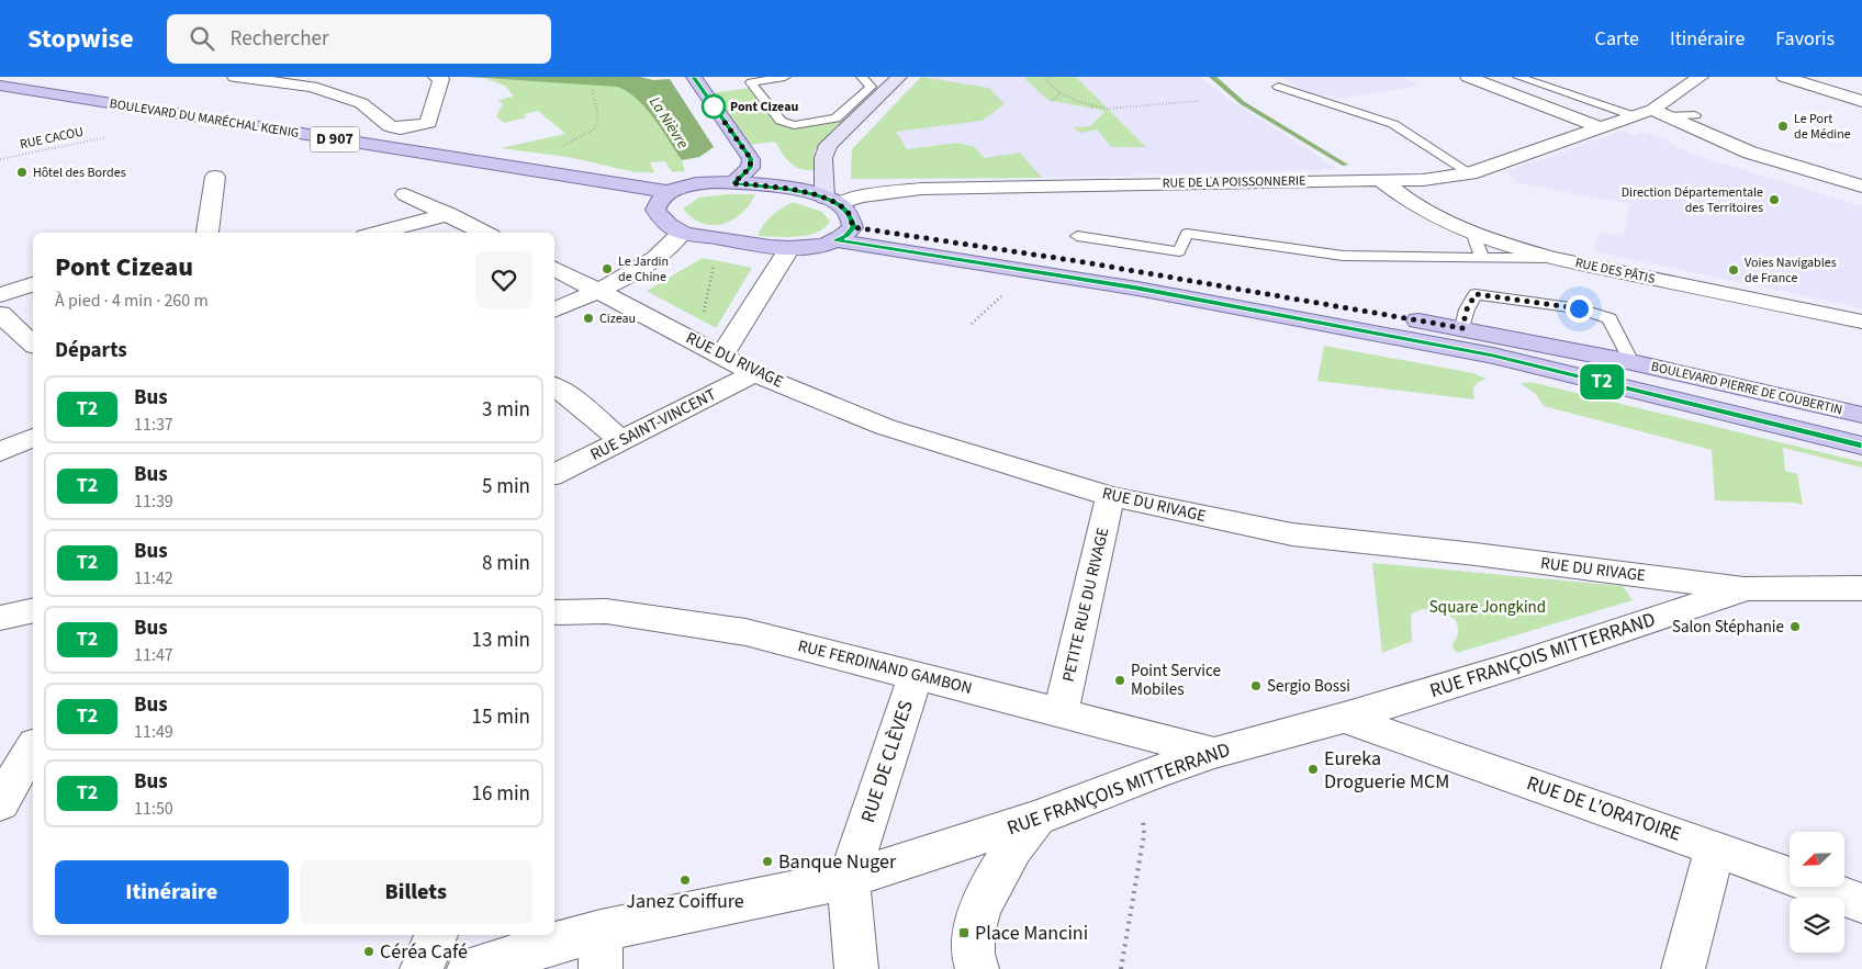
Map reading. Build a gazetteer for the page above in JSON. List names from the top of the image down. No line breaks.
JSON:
{"streets":{"main road":["BOULEVARD DU MARÉCHAL KŒNIG","D 907","BOULEVARD PIERRE DE COUBERTIN"],"street":["RUE DE LA POISSONNERIE","RUE DES PÂTIS","RUE DU RIVAGE","RUE SAINT-VINCENT","PETITE RUE DU RIVAGE","RUE FRANÇOIS MITTERRAND","RUE FERDINAND GAMBON","RUE DE CLÈVES","RUE DE L'ORATOIRE"],"path":["RUE CACOU"]},"crossings":[["RUE DE LA POISSONNERIE","RUE DES PÂTIS"],["RUE DU RIVAGE","RUE SAINT-VINCENT"],["RUE DU RIVAGE","PETITE RUE DU RIVAGE"],["RUE DU RIVAGE","RUE FRANÇOIS MITTERRAND"],["PETITE RUE DU RIVAGE","RUE FERDINAND GAMBON"],["RUE FRANÇOIS MITTERRAND","RUE FERDINAND GAMBON"],["RUE FRANÇOIS MITTERRAND","RUE DE CLÈVES"],["RUE FRANÇOIS MITTERRAND","RUE DE L'ORATOIRE"],["RUE FERDINAND GAMBON","RUE DE CLÈVES"]],"water":["La Nièvre"],"parks":["Square Jongkind"],"places":{"other":["Pont Cizeau","Le Port de Médine","Hôtel des Bordes","Direction Départementale des Territoires","Le Jardin de Chine","Voies Navigables de France","Cizeau","Salon Stéphanie","Point Service Mobiles","Sergio Bossi","Eureka Droguerie MCM","Banque Nuger","Janez Coiffure","Céréa Café"],"transit":["Place Mancini"]},"lines":["bus line T2"],"north":"bottom left","page":{"header":"Stopwise","search":"Rechercher","nav":["Carte","Itinéraire","Favoris"],"on_map":"T2","heading":[["Pont Cizeau","À pied · 4 min · 260 m"],"Départs"],"list":[{"mark":"T2","name":"Bus","note":"11:37","value":"3 min"},{"mark":"T2","name":"Bus","note":"11:39","value":"5 min"},{"mark":"T2","name":"Bus","note":"11:42","value":"8 min"},{"mark":"T2","name":"Bus","note":"11:47","value":"13 min"},{"mark":"T2","name":"Bus","note":"11:49","value":"15 min"},{"mark":"T2","name":"Bus","note":"11:50","value":"16 min"}],"buttons":["Itinéraire","Billets"]}}
